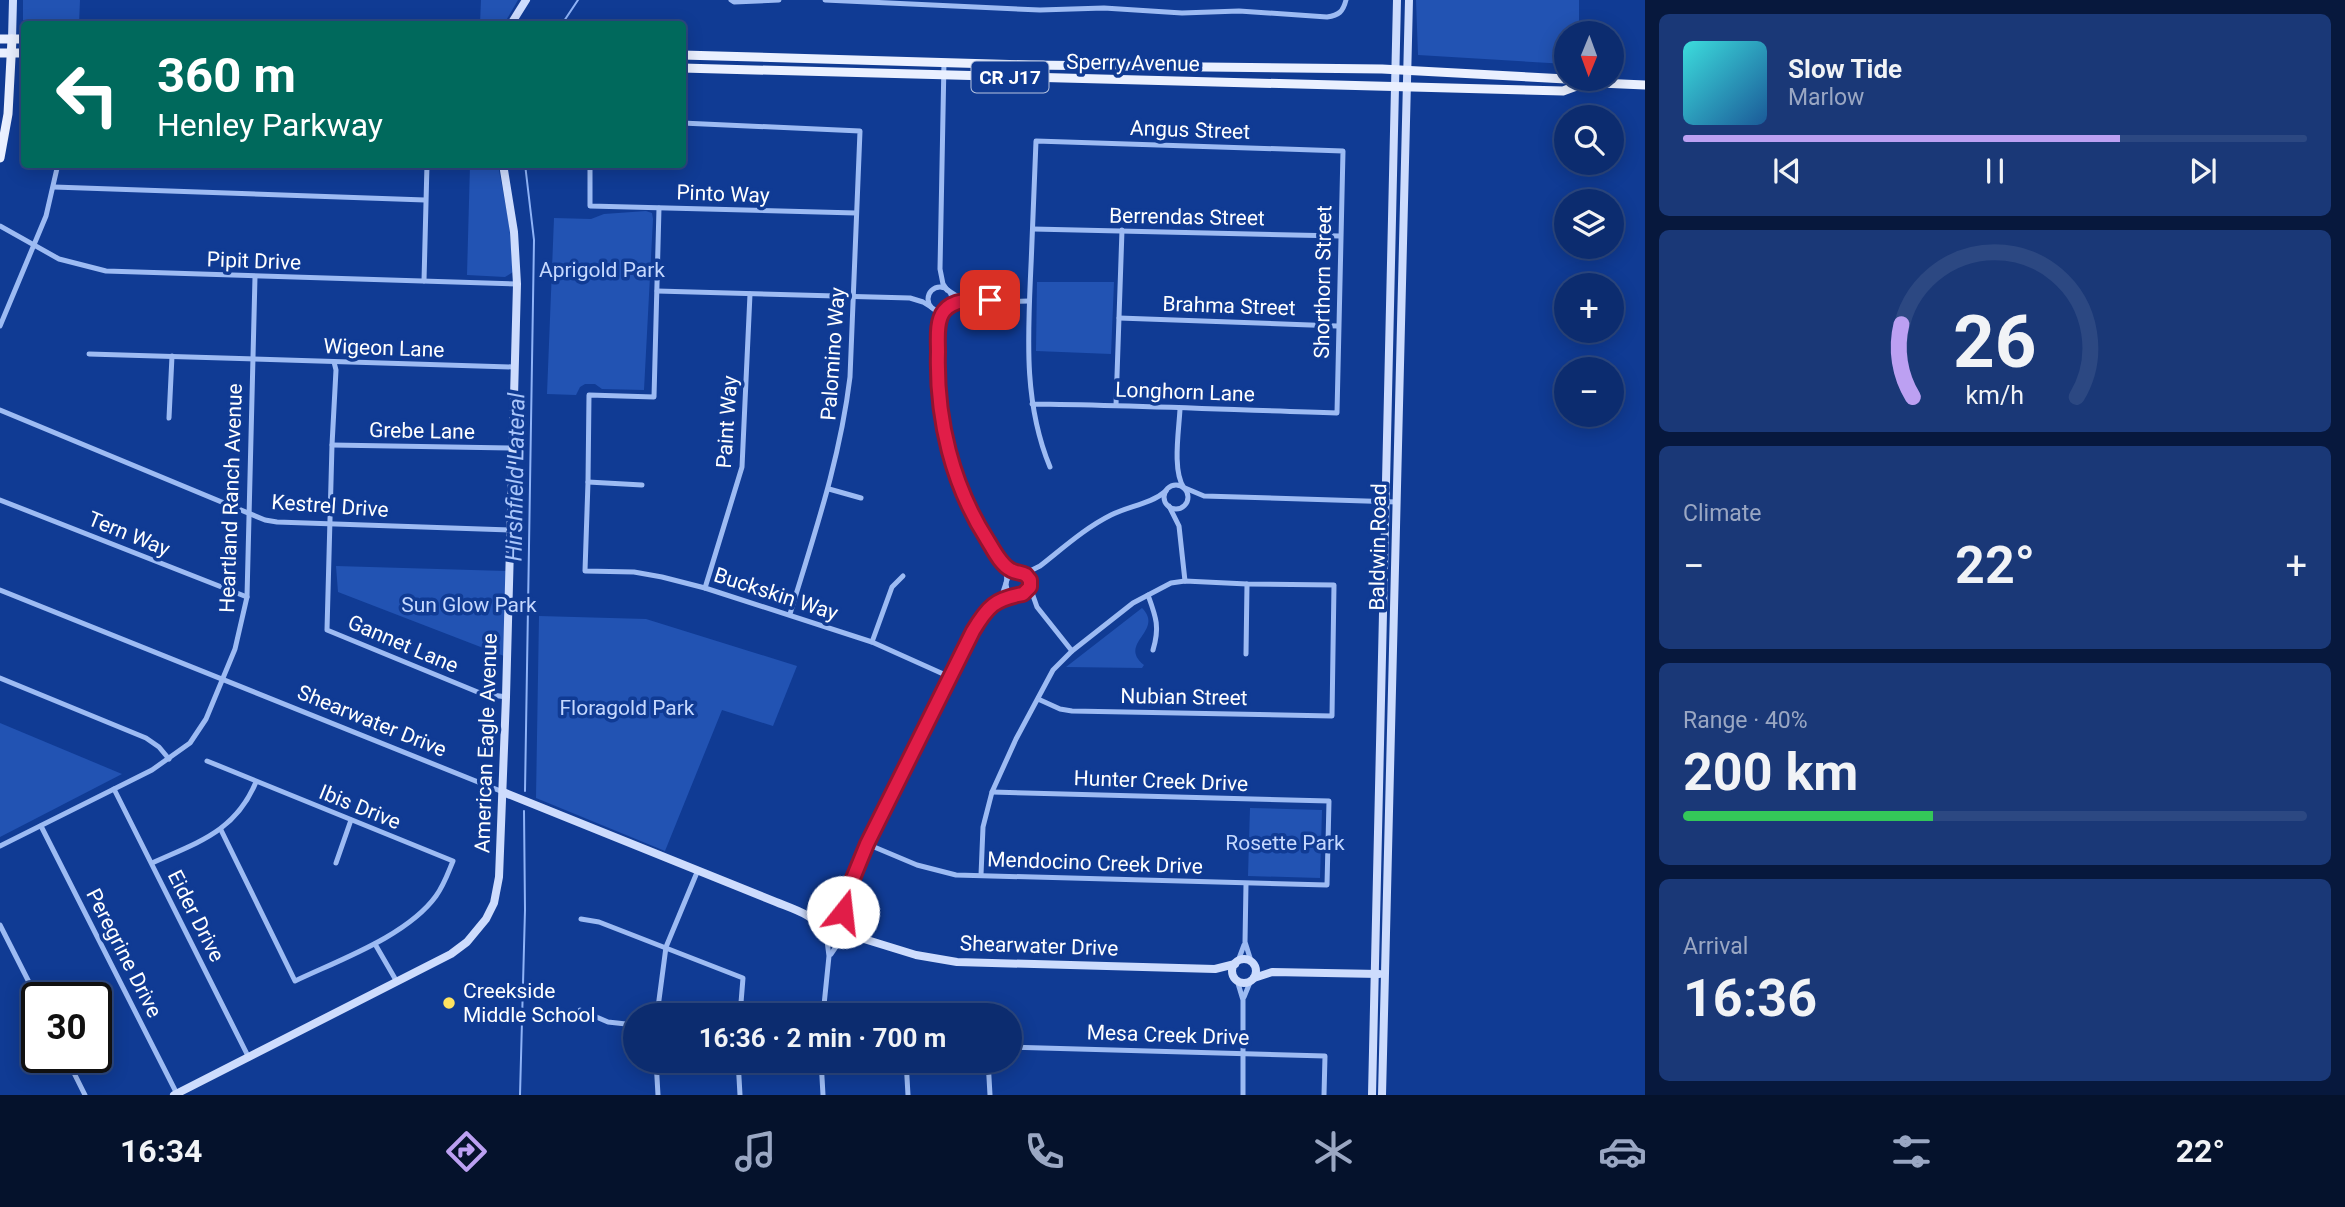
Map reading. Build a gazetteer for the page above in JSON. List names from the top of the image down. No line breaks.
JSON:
{"streets":{"main road":["Sperry Avenue","CR J17"],"street":["Angus Street","Pinto Way","Berrendas Street","Pipit Drive","Shorthorn Street","Brahma Street","Wigeon Lane","Palomino Way","Longhorn Lane","Paint Way","Grebe Lane","Heartland Ranch Avenue","Kestrel Drive","Tern Way","Baldwin Road","Buckskin Way","Gannet Lane","Nubian Street","Shearwater Drive","American Eagle Avenue","Hunter Creek Drive","Ibis Drive","Mendocino Creek Drive","Eider Drive","Peregrine Drive","Mesa Creek Drive"]},"crossings":[["Sperry Avenue","Baldwin Road"],["Angus Street","Berrendas Street"],["Angus Street","Shorthorn Street"],["Pinto Way","Palomino Way"],["Berrendas Street","Shorthorn Street"],["Pipit Drive","Heartland Ranch Avenue"],["Pipit Drive","American Eagle Avenue"],["Shorthorn Street","Brahma Street"],["Shorthorn Street","Longhorn Lane"],["Wigeon Lane","Heartland Ranch Avenue"],["Wigeon Lane","American Eagle Avenue"],["Palomino Way","Buckskin Way"],["Paint Way","Buckskin Way"],["Grebe Lane","American Eagle Avenue"],["Heartland Ranch Avenue","Kestrel Drive"],["Heartland Ranch Avenue","Tern Way"],["Heartland Ranch Avenue","Shearwater Drive"],["Heartland Ranch Avenue","Eider Drive"],["Heartland Ranch Avenue","Peregrine Drive"],["Kestrel Drive","Gannet Lane"],["Kestrel Drive","American Eagle Avenue"],["Gannet Lane","American Eagle Avenue"],["Shearwater Drive","American Eagle Avenue"],["American Eagle Avenue","Eider Drive"],["American Eagle Avenue","Peregrine Drive"],["Hunter Creek Drive","Mendocino Creek Drive"]],"water":["Hirshfield Lateral"],"parks":["Aprigold Park","Sun Glow Park","Floragold Park","Rosette Park"],"places":["Creekside Middle School"],"north":"bottom","page":{"map_buttons":["+","−"],"turn":["360 m","Henley Parkway"],"song":["Slow Tide","Marlow"],"tile":["Climate",["Range · 40%","200 km"],["Arrival","16:36"]],"heat":["−","22°","+"],"limit":"30","trip":"16:36 · 2 min · 700 m","tabs":["16:34","22°"],"gauge":["26","km/h"]}}
